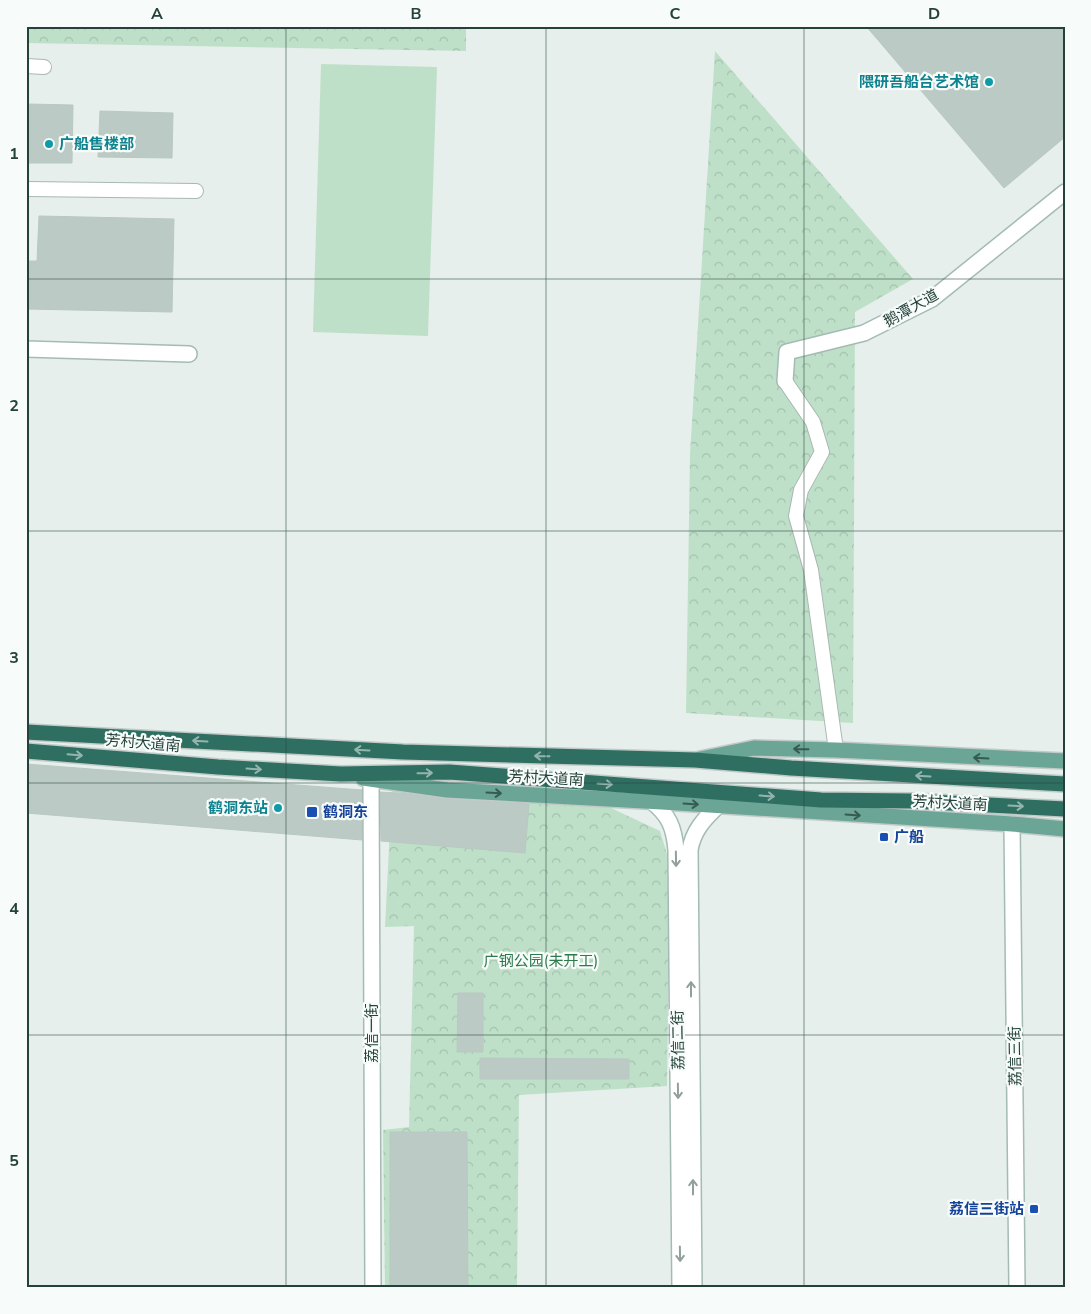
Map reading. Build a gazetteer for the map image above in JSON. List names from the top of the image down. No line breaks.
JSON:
{"streets":{"highway":["芳村大道南"],"street":["鹅潭大道","荔信一街","荔信二街","荔信三街"]},"crossings":[["芳村大道南","荔信一街"],["芳村大道南","荔信二街"],["芳村大道南","荔信三街"]],"parks":["广钢公园(未开工)"],"places":{"other":["隈研吾船台艺术馆","广船售楼部","鹤洞东站"],"transit":["鹤洞东","广船","荔信三街站"]},"grid":{"columns":["A","B","C","D"],"rows":["1","2","3","4","5"]}}
